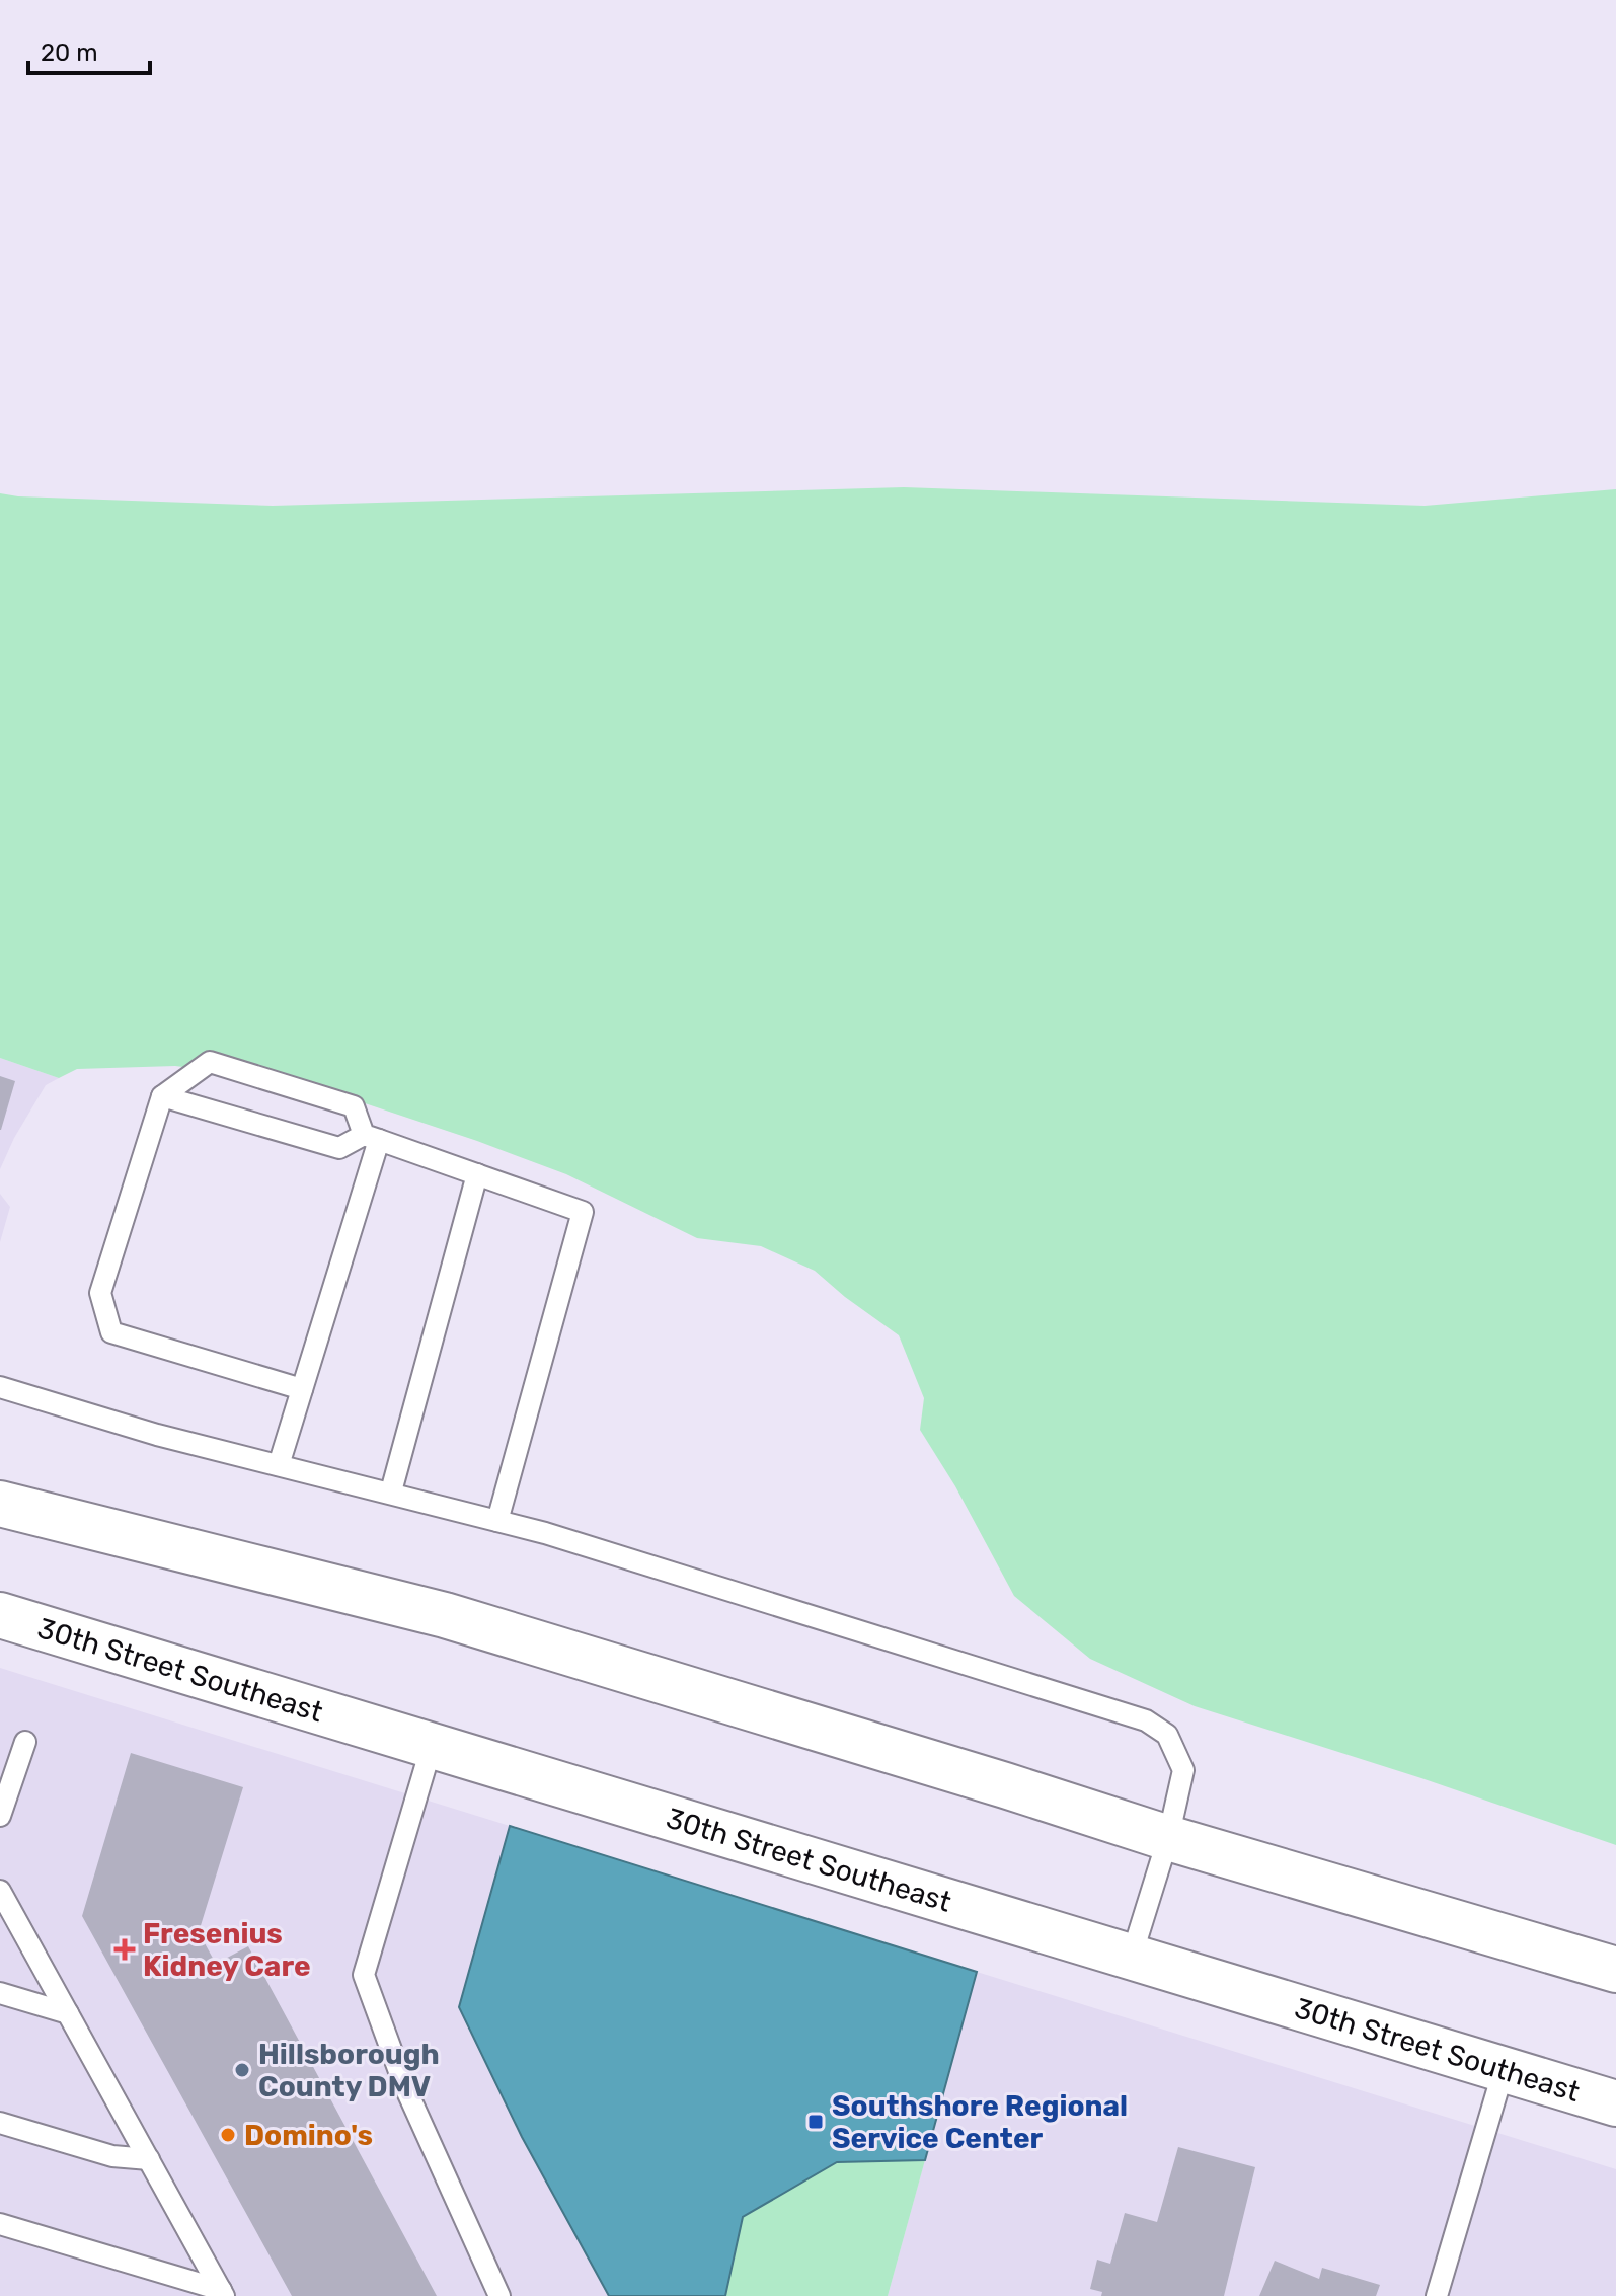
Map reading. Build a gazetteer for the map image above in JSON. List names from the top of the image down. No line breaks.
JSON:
{"streets":{"street":["30th Street Southeast"]},"places":{"health":["Fresenius Kidney Care"],"other":["Hillsborough County DMV","Domino's"],"transit":["Southshore Regional Service Center"]},"scale_bar":"20 m"}
